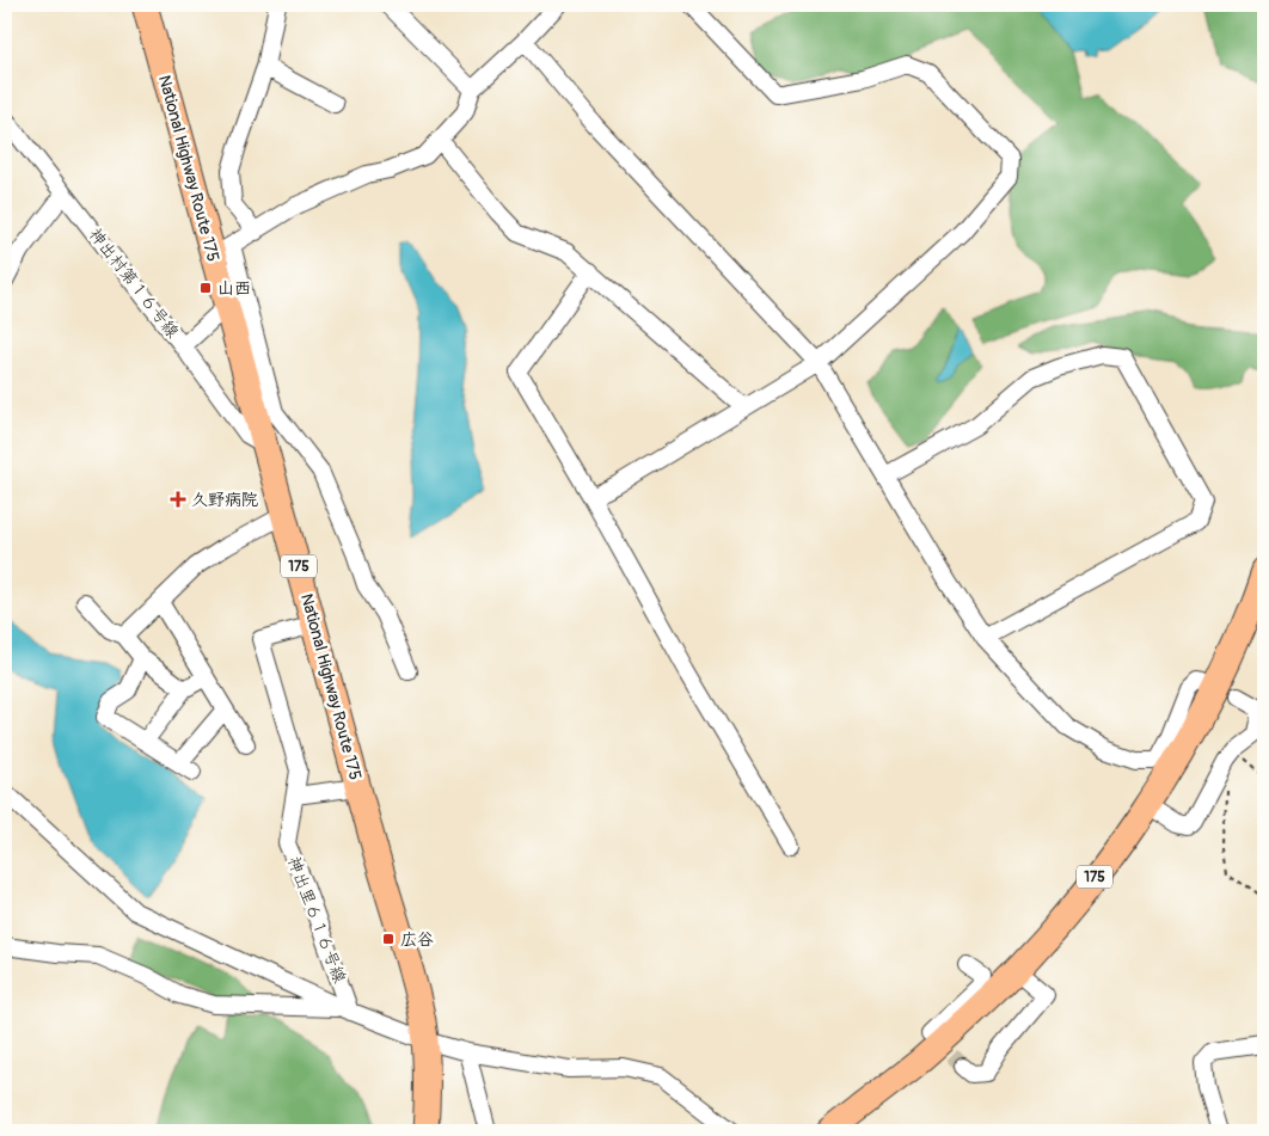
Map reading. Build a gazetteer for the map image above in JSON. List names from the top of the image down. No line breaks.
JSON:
{"streets":{"highway":["National Highway Route 175","175"],"street":["神出村第１６号線","神出里６１６号線"]},"crossings":[["National Highway Route 175","神出村第１６号線"],["National Highway Route 175","神出里６１６号線"]],"places":{"transit":["山西","広谷"],"health":["久野病院"]}}
